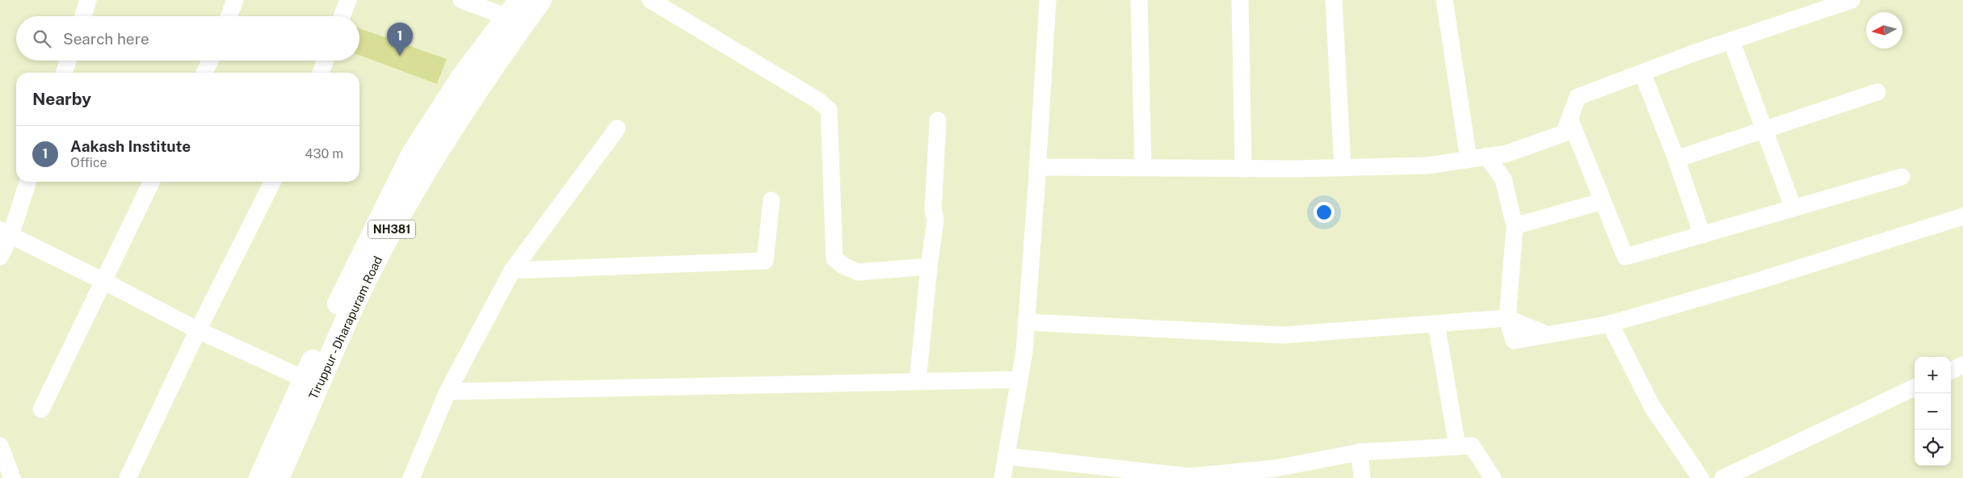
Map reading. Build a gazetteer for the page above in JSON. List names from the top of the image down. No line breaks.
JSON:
{"streets":{"highway":["NH381","Tiruppur - Dharapuram Road"]},"crossings":[["NH381","Tiruppur - Dharapuram Road"]],"north":"left","page":{"search":"Search here","pins":"1","heading":"Nearby","list":[{"mark":"1","name":"Aakash Institute","note":"Office","value":"430 m"}],"map_buttons":["+","−"]}}
